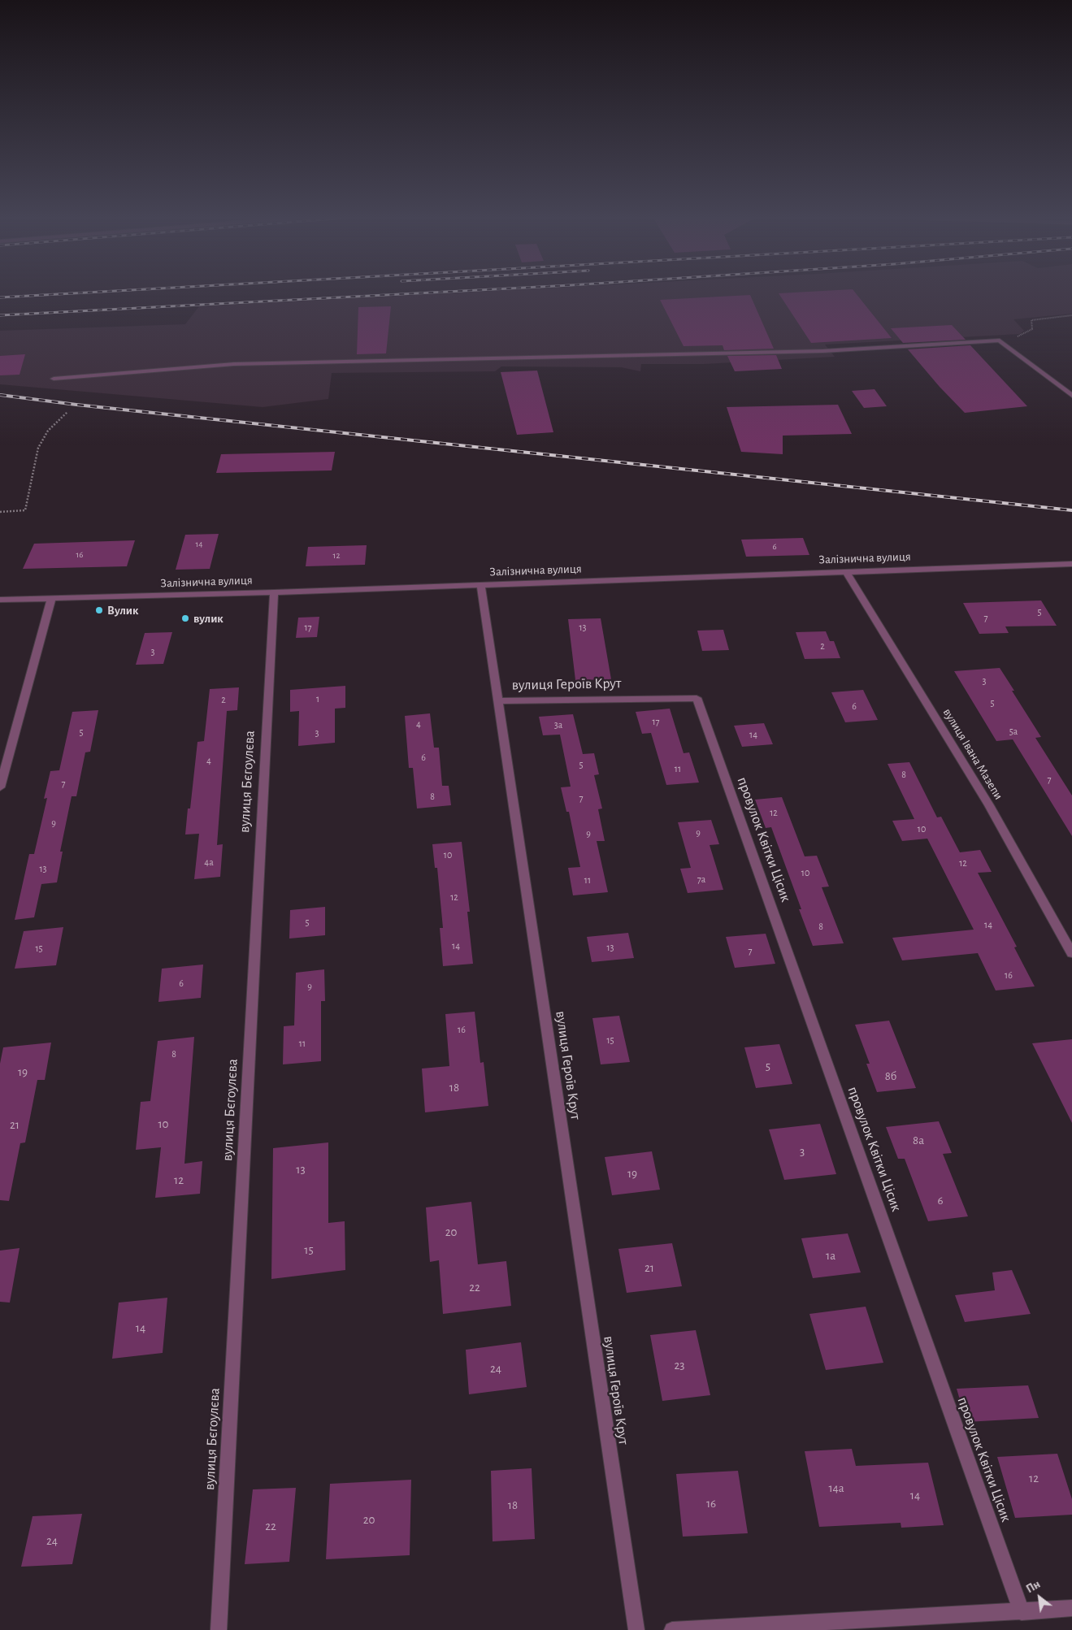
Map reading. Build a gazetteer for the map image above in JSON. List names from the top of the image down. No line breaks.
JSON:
{"streets":{"street":["Залізнична вулиця","вулиця Героїв Крут","вулиця Івана Мазепи","вулиця Бєгоулєва","провулок Квітки Цісик"]},"crossings":[["Залізнична вулиця","вулиця Івана Мазепи"],["Залізнична вулиця","вулиця Бєгоулєва"],["вулиця Героїв Крут","провулок Квітки Цісик"]],"places":["Вулик","вулик"],"house_numbers":["14","6","16","12","5","7","17","13","2","3","3","1","2","5","6","17","4","3а","5а","5","3","14","6","4","5","11","8","7","7","8","7","12","9","10","9","9","10","4а","12","13","10","7а","11","12","5","14","8","14","13","15","7","16","6","9","16","15","11","8","5","19","8б","18","10","21","8а","3","13","19","12","6","20","15","1а","21","22","14","23","24","12","14а","14","16","18","20","22","24"],"north":"top left"}
